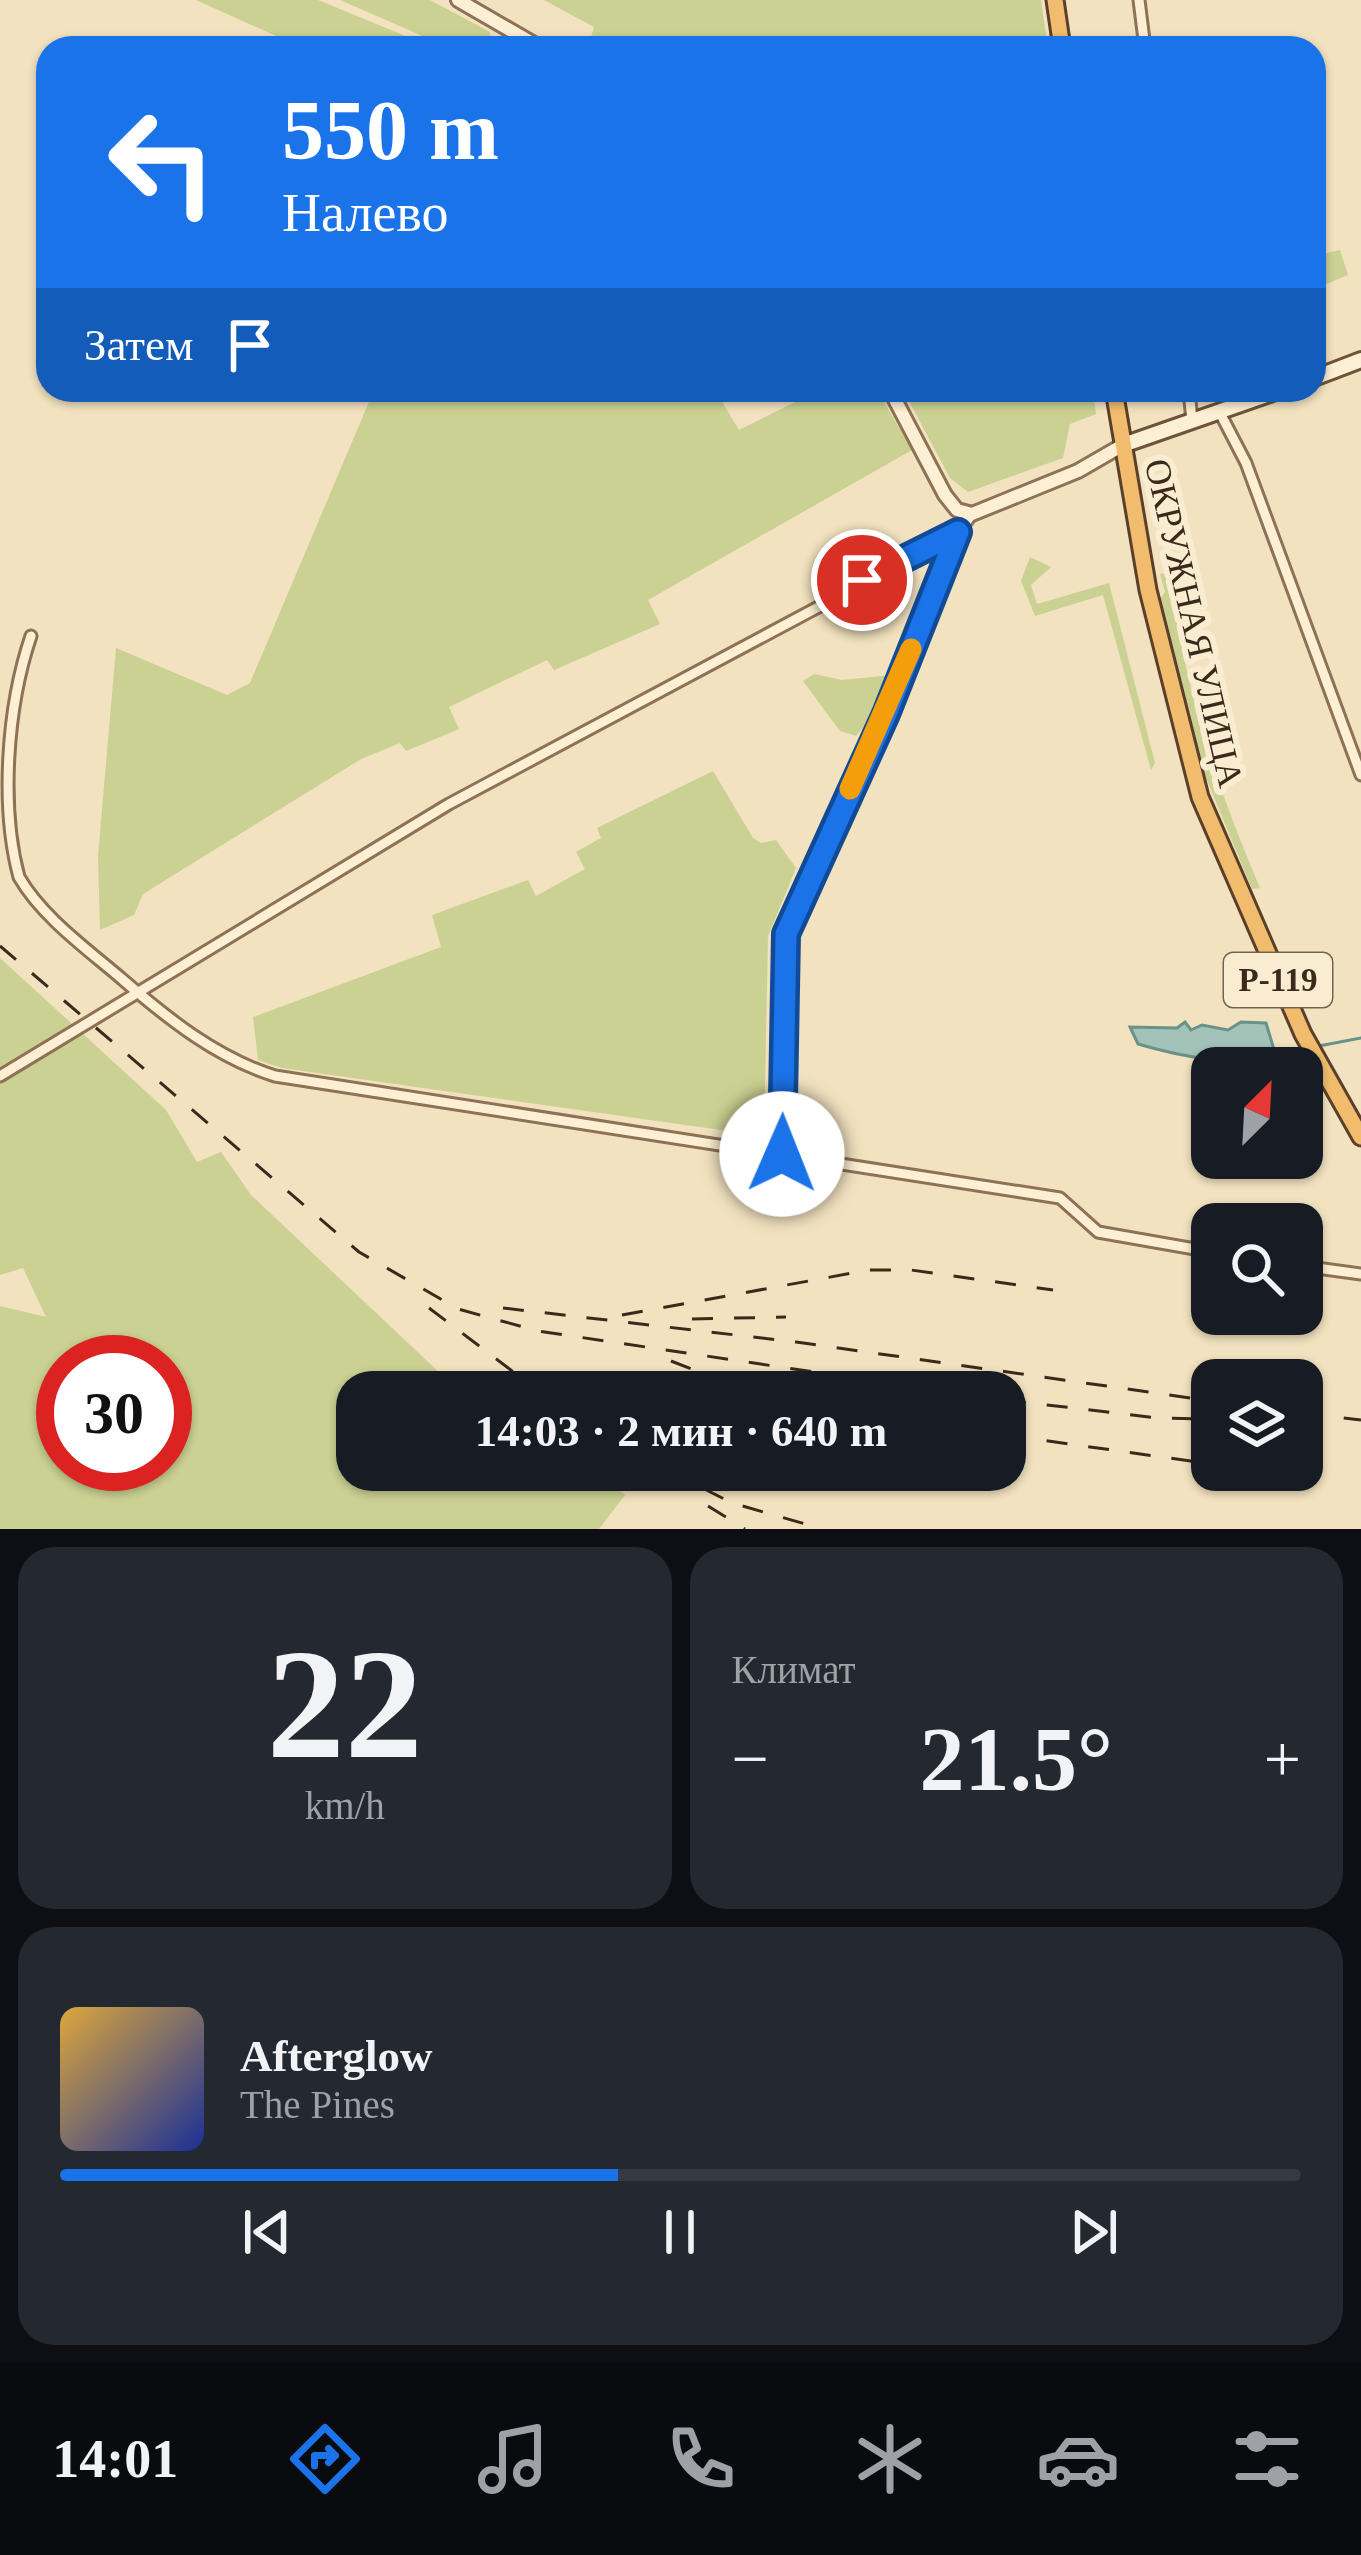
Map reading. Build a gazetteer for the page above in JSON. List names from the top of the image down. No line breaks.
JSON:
{"streets":{"highway":["ОКРУЖНАЯ УЛИЦА","Р-119"]},"crossings":[["ОКРУЖНАЯ УЛИЦА","Р-119"]],"north":"top right","page":{"turn":["550 m","Налево"],"then":"Затем","limit":"30","trip":"14:03 · 2 мин · 640 m","tile":[["22","km/h"],"Климат"],"heat":["−","21.5°","+"],"song":["Afterglow","The Pines"],"tabs":"14:01"}}
